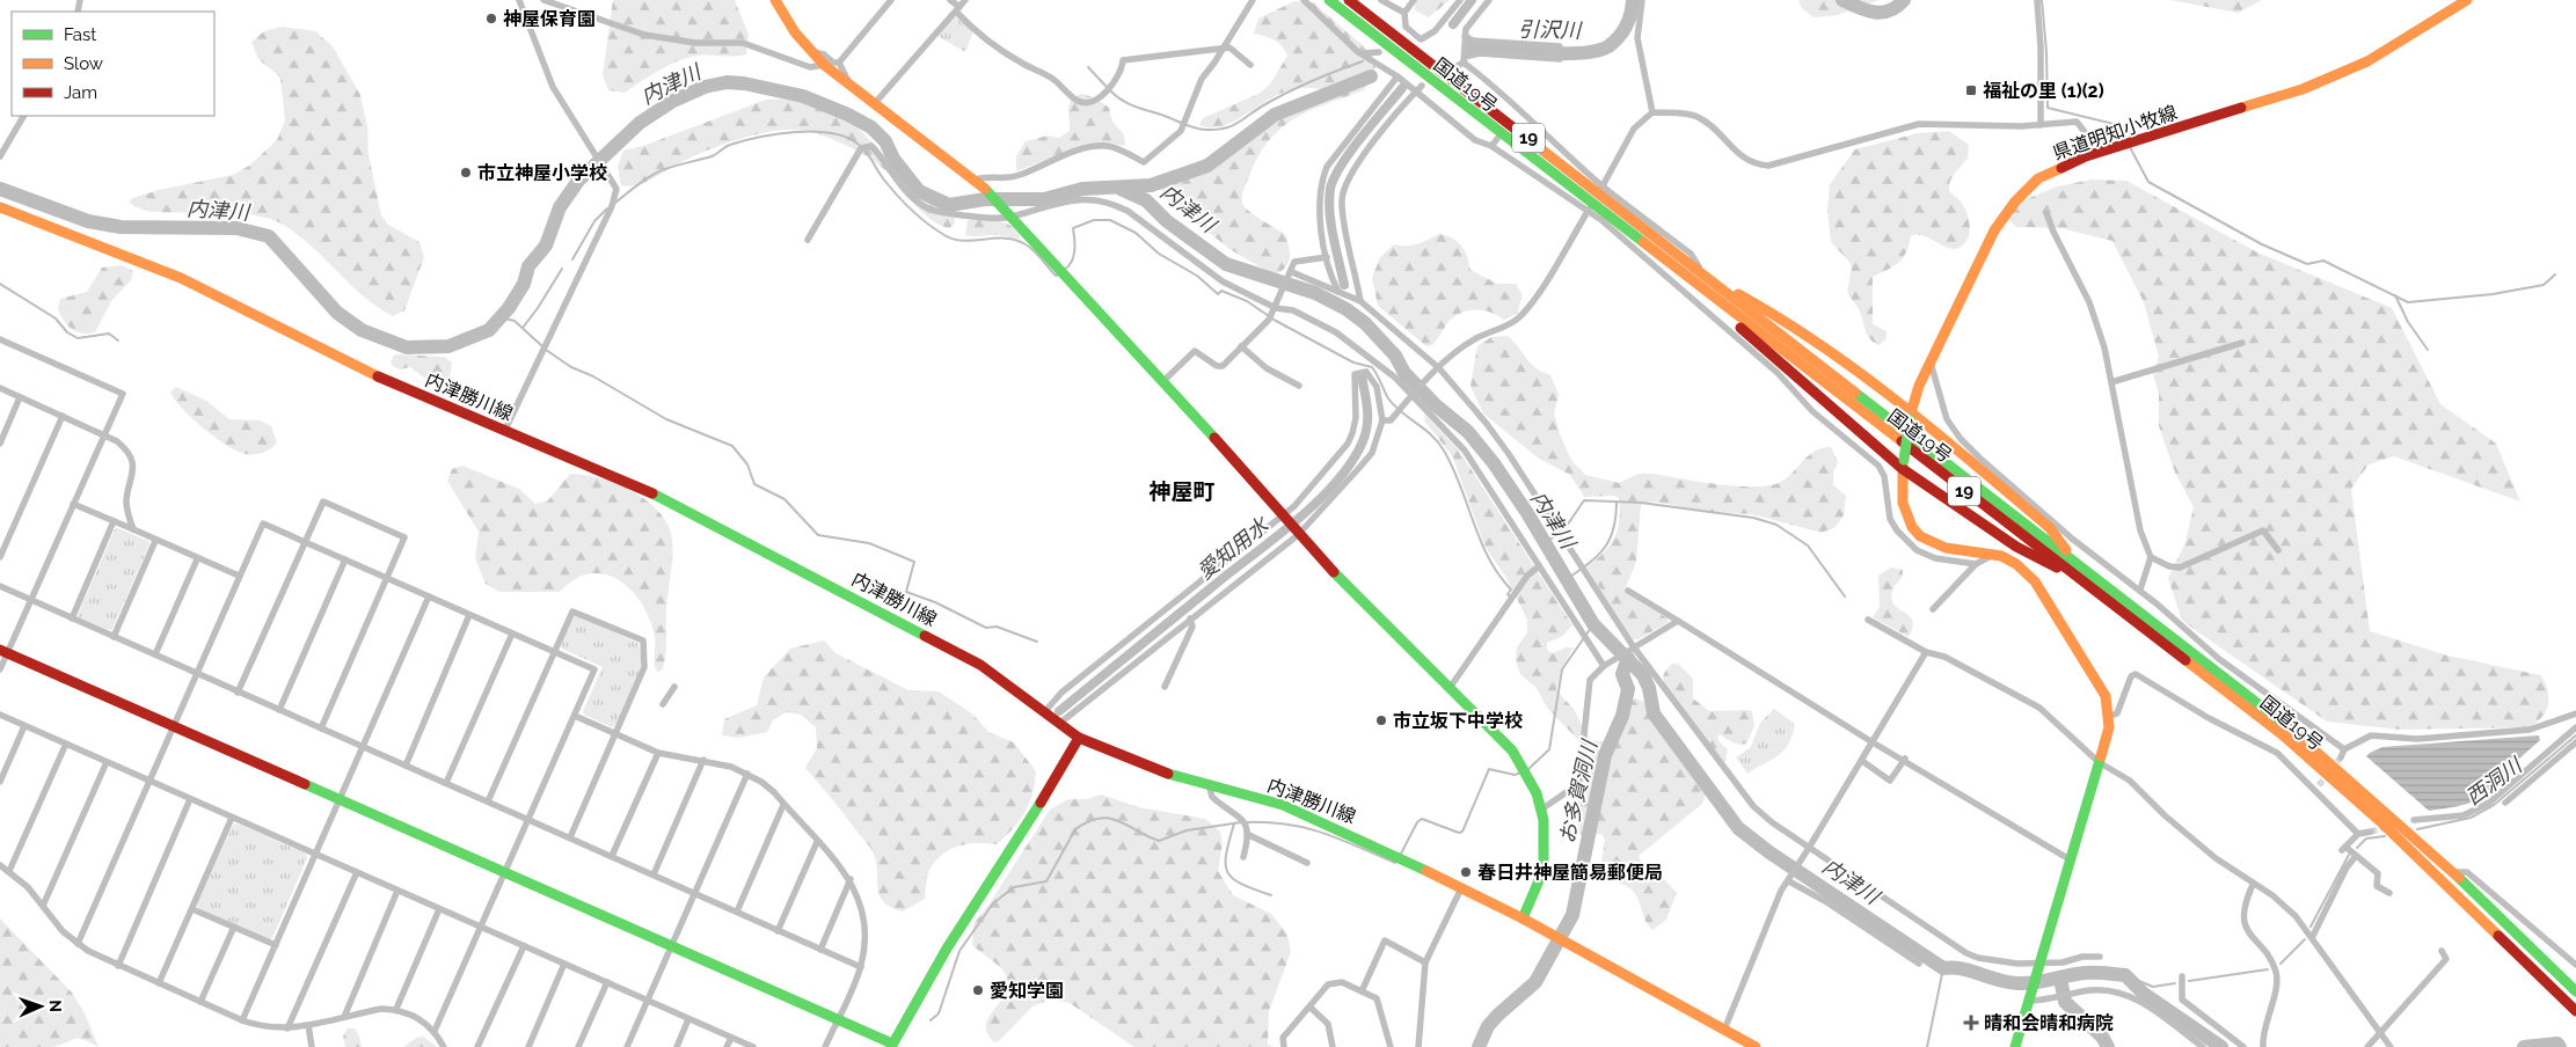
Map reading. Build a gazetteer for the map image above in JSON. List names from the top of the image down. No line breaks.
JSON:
{"streets":{"main road":["国道19号","県道明知小牧線","19","内津勝川線"]},"districts":["神屋町"],"water":["引沢川","内津川","愛知用水","西洞川","お多賀洞川"],"places":{"other":["神屋保育園","市立神屋小学校","市立坂下中学校","春日井神屋簡易郵便局","愛知学園"],"transit":["福祉の里 (1)(2)"],"health":["晴和会晴和病院"]},"legend":["Fast","Slow","Jam"],"north":"right"}
